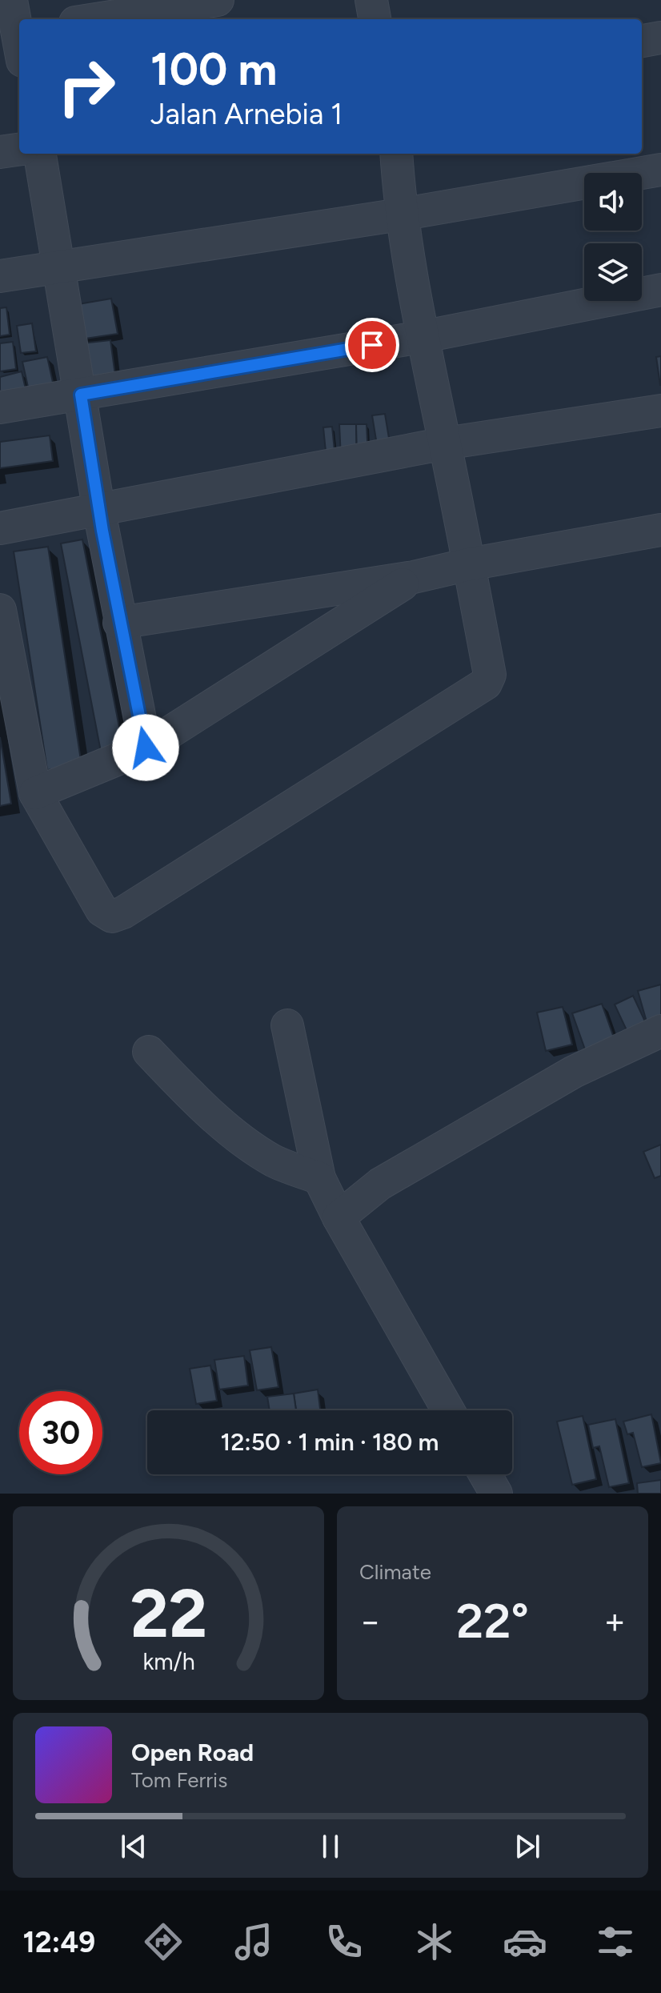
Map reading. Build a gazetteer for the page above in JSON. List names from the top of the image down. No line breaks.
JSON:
{"page":{"turn":["100 m","Jalan Arnebia 1"],"limit":"30","trip":"12:50 · 1 min · 180 m","tile":"Climate","heat":["−","22°","+"],"song":["Open Road","Tom Ferris"],"tabs":"12:49","gauge":["22","km/h"]}}
